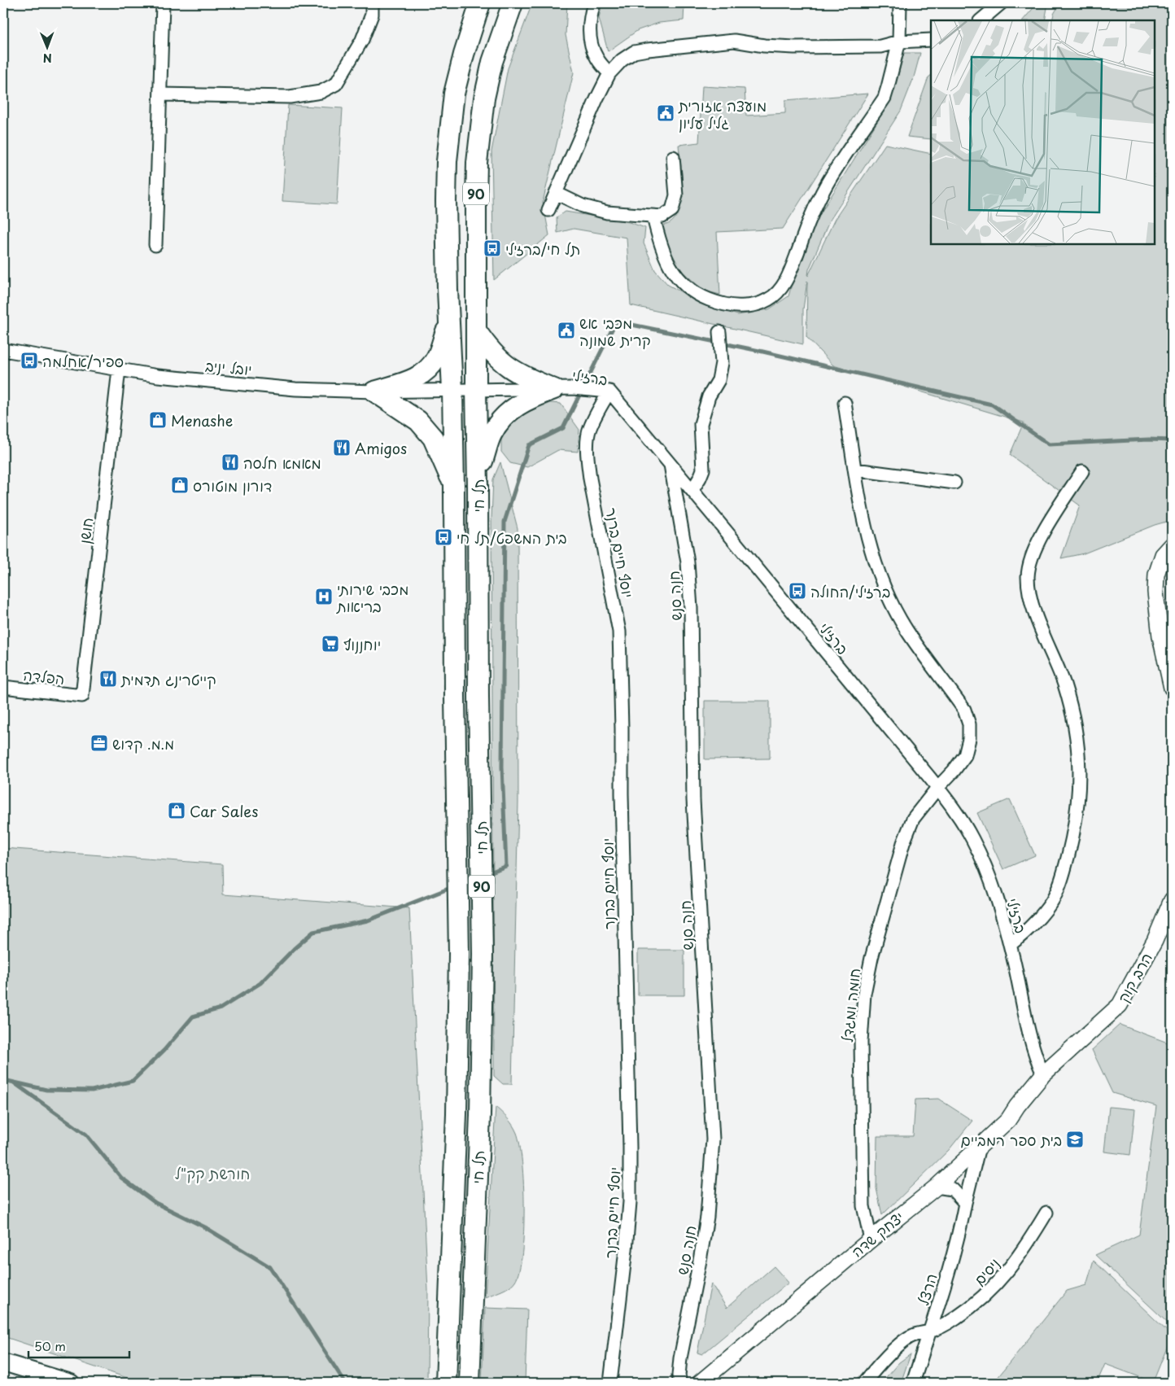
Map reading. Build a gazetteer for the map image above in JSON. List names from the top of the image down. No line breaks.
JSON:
{"streets":{"highway":["90","תל חי"],"street":["יובל יניב","ברזילי","חושן","יוסף חיים ברנר","חנה סנש","הפלדה","הרב קוק","חומה ומגדל","יצחק שדה","ניסים","הרצל"]},"crossings":[["90","יובל יניב"],["90","ברזילי"],["90","תל חי"],["יובל יניב","ברזילי"],["יובל יניב","תל חי"],["יובל יניב","חושן"],["ברזילי","תל חי"],["ברזילי","יוסף חיים ברנר"],["ברזילי","חנה סנש"],["ברזילי","הרב קוק"],["ברזילי","חומה ומגדל"],["ברזילי","יצחק שדה"],["חושן","הפלדה"],["הרב קוק","יצחק שדה"],["חומה ומגדל","יצחק שדה"],["יצחק שדה","הרצל"],["ניסים","הרצל"]],"parks":["חורשת קק\"ל"],"places":{"public building":["מועצה אזורית גליל עליון","מכבי אש קרית שמונה"],"bus stop":["תל חי/ברזילי","ספיר/אחלמה","בית המשפט/תל חי","ברזילי/החולה"],"shop":["Menashe","דורון מוטורס","Car Sales"],"restaurant":["Amigos","מאמא חלסה","קייטרינג תדמית"],"hospital":["מכבי שירותי בריאות"],"supermarket":["יוחננוף"],"office":["מ.מ. קדוש"],"school or university":["בית ספר רמביים"]},"scale_bar":"50 m","north":"bottom"}
